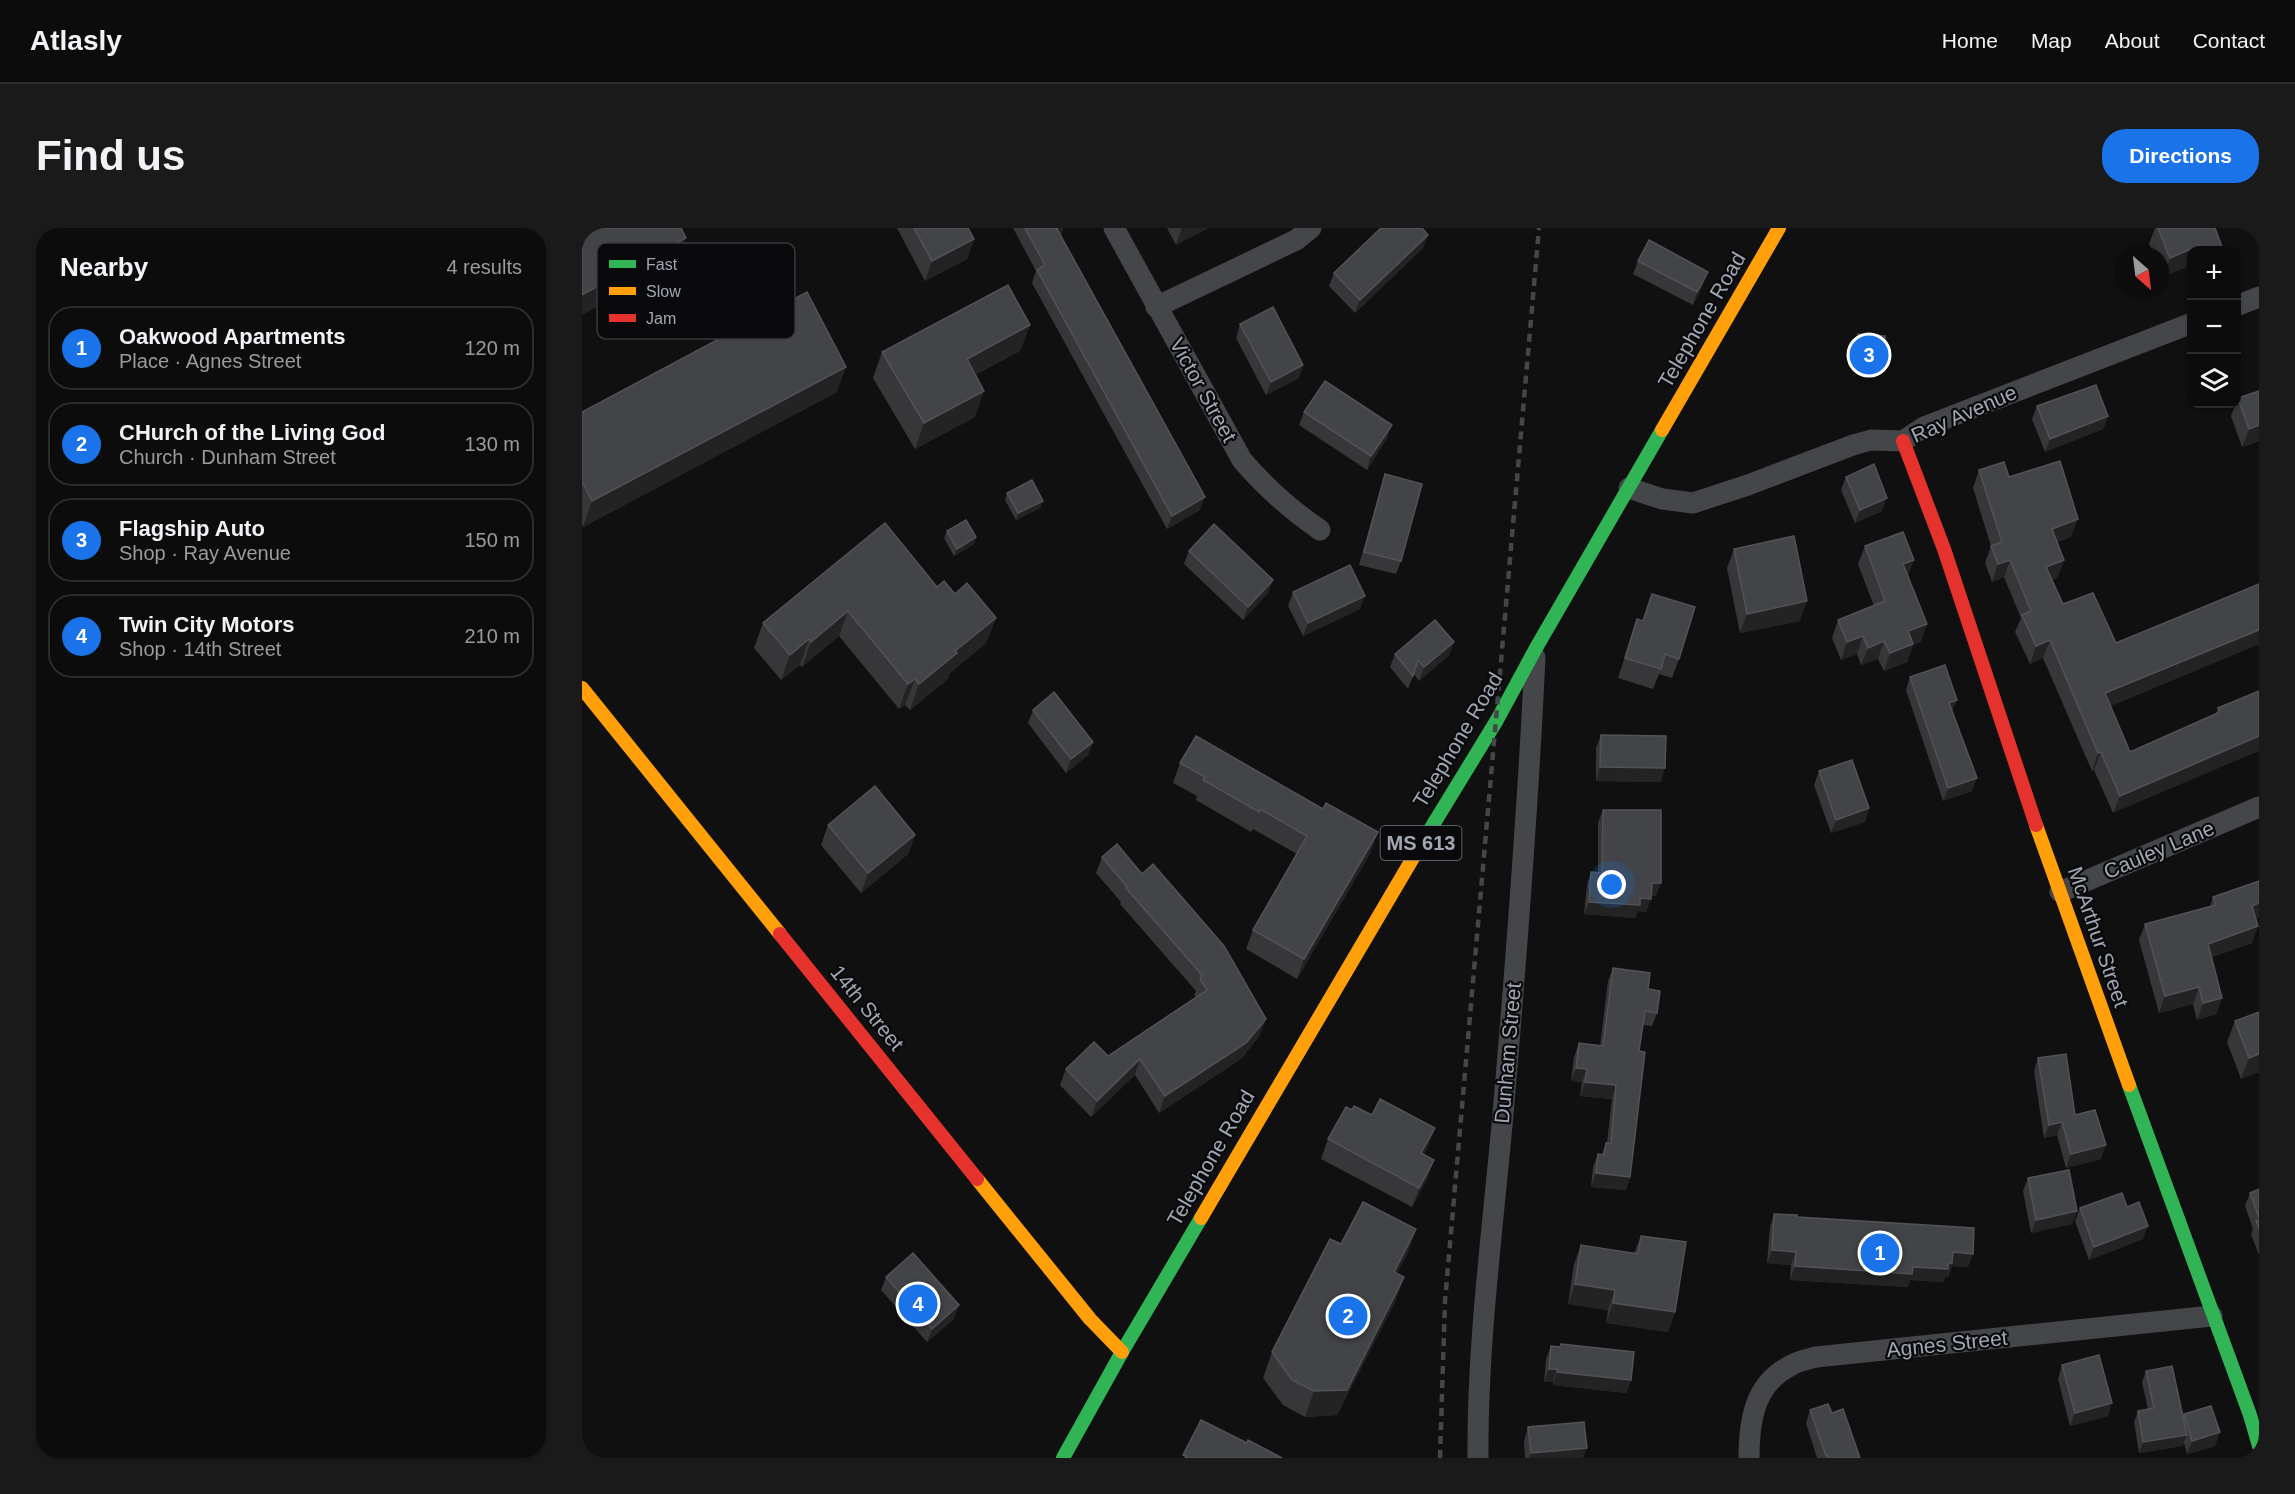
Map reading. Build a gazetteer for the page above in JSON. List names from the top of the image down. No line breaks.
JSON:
{"streets":{"street":["Telephone Road","Victor Street","Ray Avenue","MS 613","Cauley Lane","McArthur Street","14th Street","Dunham Street","Agnes Street"]},"crossings":[["Telephone Road","Ray Avenue"],["Telephone Road","14th Street"],["Telephone Road","Dunham Street"],["Ray Avenue","McArthur Street"],["Cauley Lane","McArthur Street"],["McArthur Street","Agnes Street"]],"legend":["Fast","Slow","Jam"],"north":"bottom right","page":{"header":"Atlasly","nav":["Home","Map","About","Contact"],"buttons":"Directions","title":"Find us","heading":["Nearby","4 results"],"map_buttons":["+","−"],"list":[{"mark":"1","name":"Oakwood Apartments","note":"Place · Agnes Street","value":"120 m"},{"mark":"2","name":"CHurch of the Living God","note":"Church · Dunham Street","value":"130 m"},{"mark":"3","name":"Flagship Auto","note":"Shop · Ray Avenue","value":"150 m"},{"mark":"4","name":"Twin City Motors","note":"Shop · 14th Street","value":"210 m"}],"pins":["3","1","4","2"]}}
